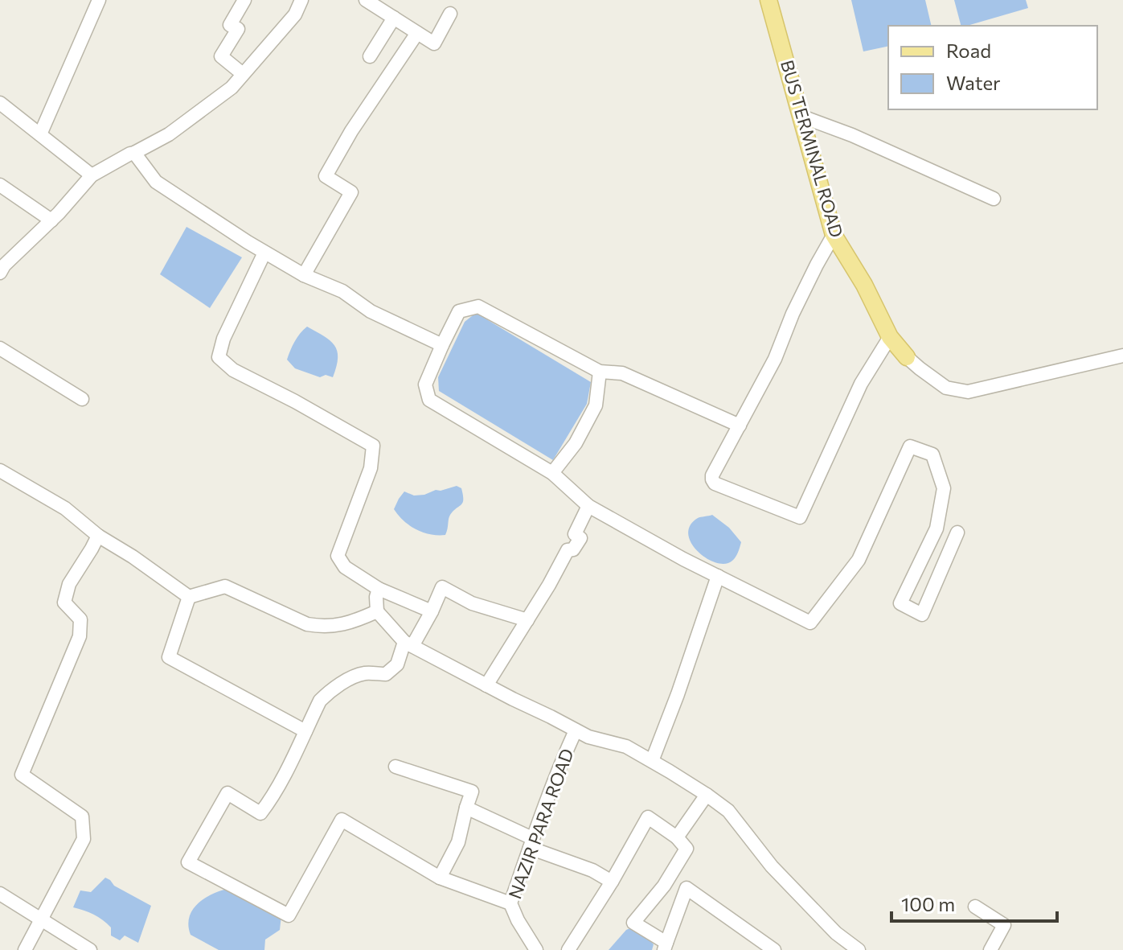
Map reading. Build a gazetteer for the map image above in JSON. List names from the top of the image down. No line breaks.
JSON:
{"streets":{"main road":["BUS TERMINAL ROAD"],"street":["NAZIR PARA ROAD"]},"legend":["Road","Water"],"scale_bar":"100 m"}
